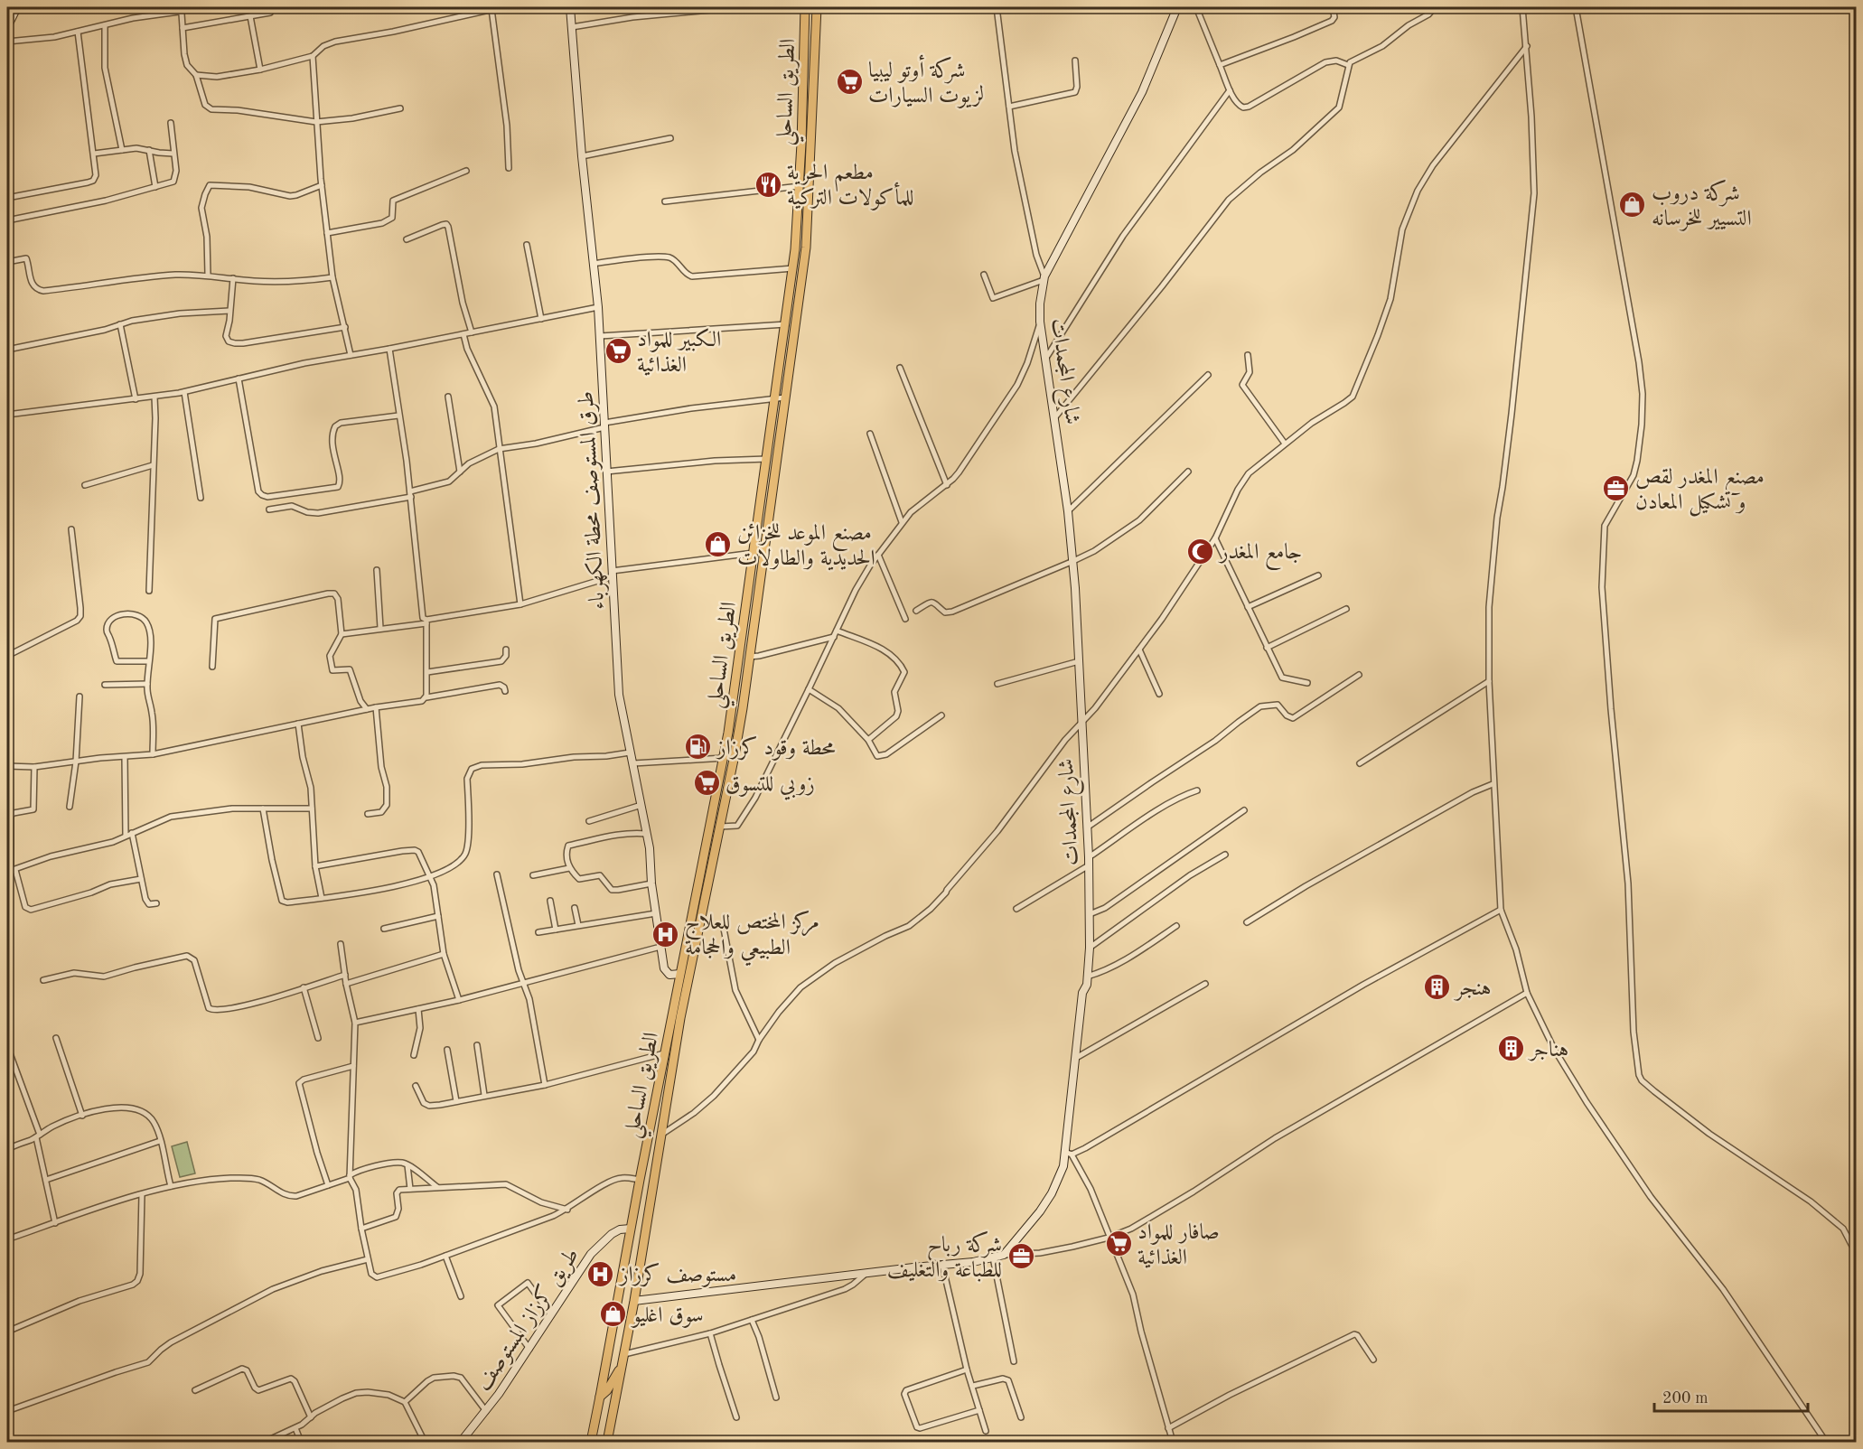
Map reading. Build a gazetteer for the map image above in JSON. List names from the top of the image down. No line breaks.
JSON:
{"streets":{"highway":["الطريق الساحلي"],"main road":["شارع المجمدات","طرق المستوصف محطة الكهرباء","طريق كرزاز المستوصف"]},"crossings":[["الطريق الساحلي","طرق المستوصف محطة الكهرباء"],["الطريق الساحلي","طريق كرزاز المستوصف"]],"places":{"supermarket":["شركة أوتو ليبيا لزيوت السيارات","الكبير للمواد الغذائية","زوبي للتسوق","صافار للمواد الغذائية"],"restaurant":["مطعم الحرية للمأكولات التركية"],"shop":["شركة دروب التسيير للخرسانه","مصنع الموعد للخزائن الحديدية والطاولات","سوق اغليو"],"office":["مصنع المغدر لقص و تشكيل المعادن","شركة رباح للطباعة والتغليف"],"mosque":["جامع المغدر"],"fuel station":["محطة وقود كرزاز"],"hospital":["مركز المختص للعلاج الطبيعي والحجامة","مستوصف كرزاز"],"building":["هنجر","هناجر"]},"scale_bar":"200 m"}
